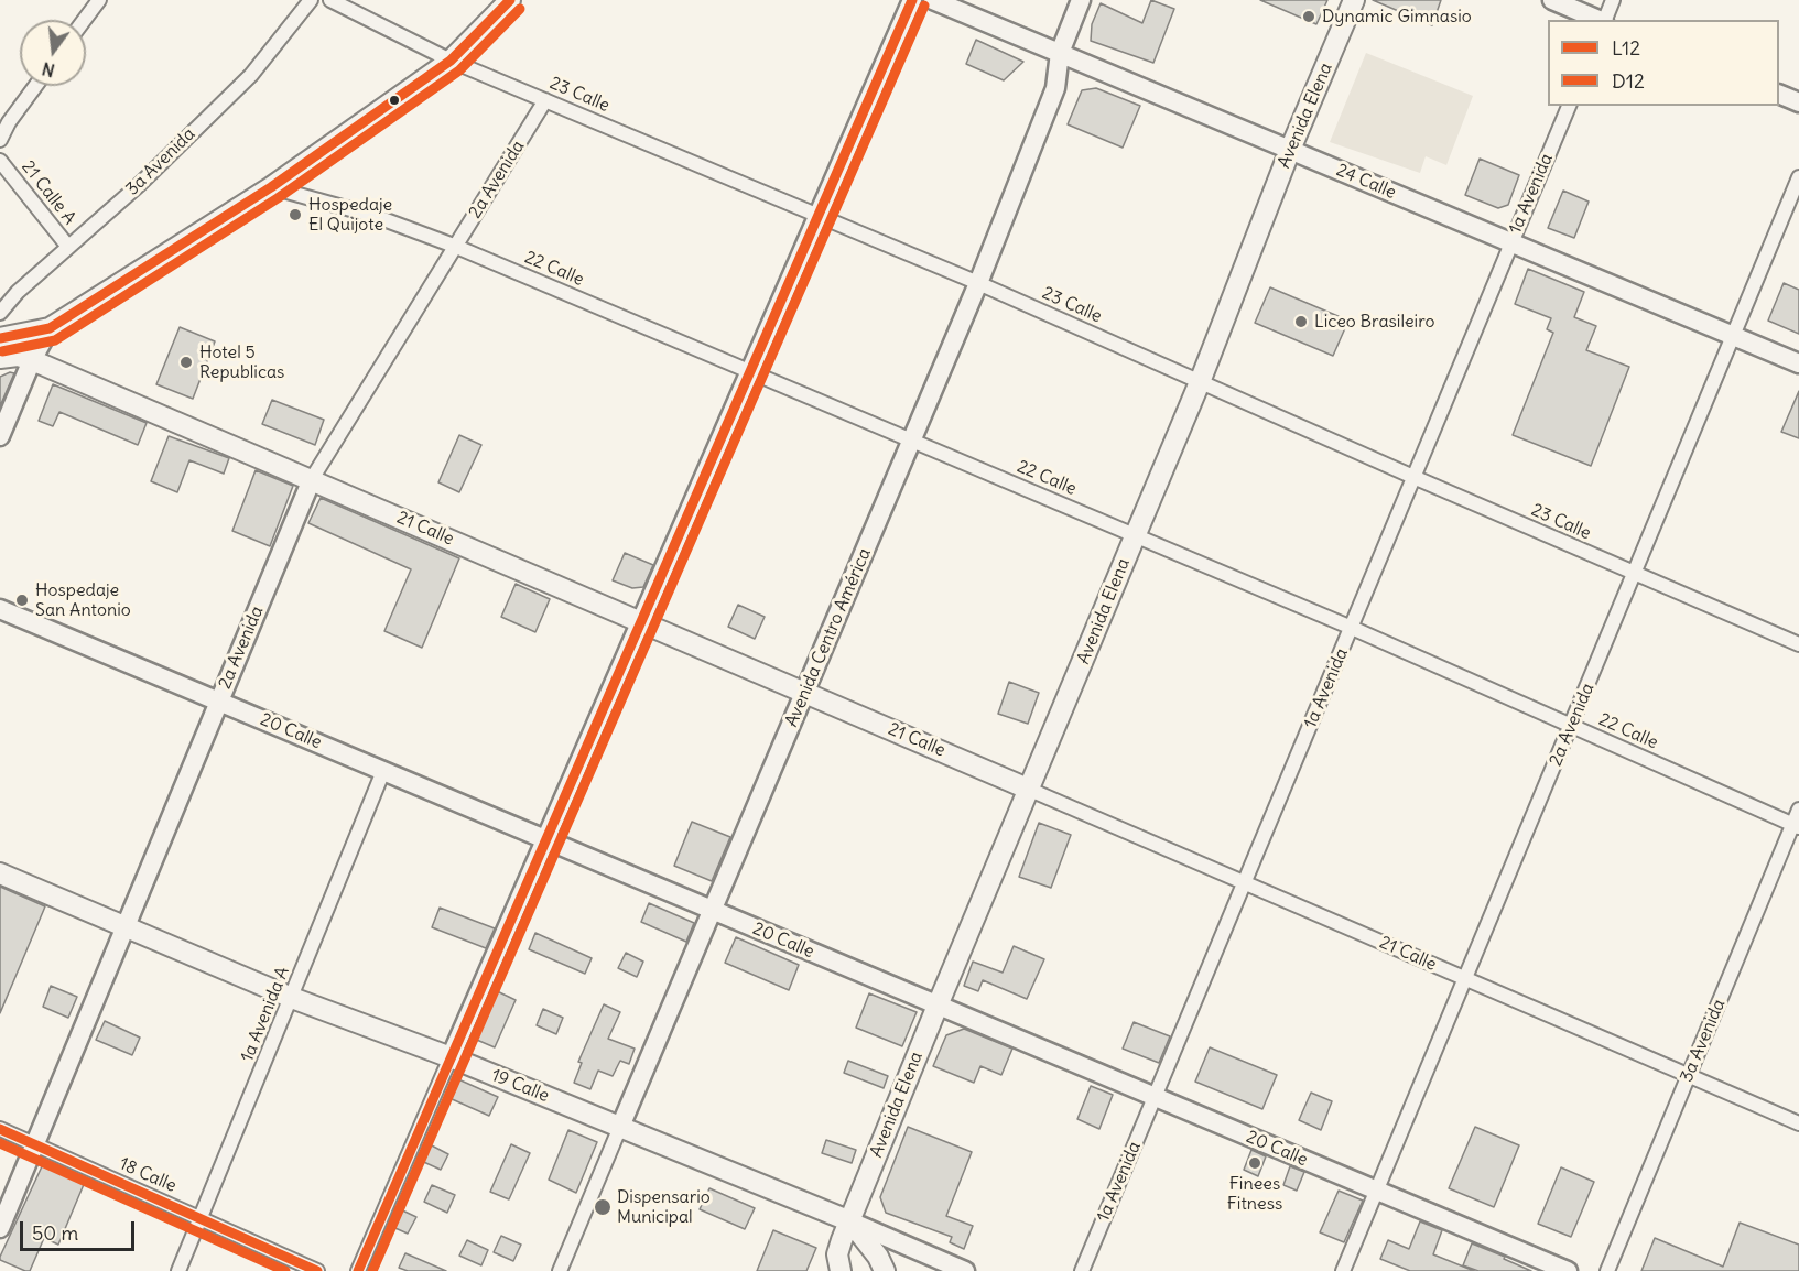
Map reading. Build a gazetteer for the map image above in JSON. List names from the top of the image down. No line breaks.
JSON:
{"streets":{"main road":["Avenida Elena","21 Calle","19 Calle"],"street":["23 Calle","3a Avenida","2a Avenida","24 Calle","21 Calle A","1a Avenida","22 Calle","Avenida Centro América","20 Calle","1a Avenida A","18 Calle"]},"crossings":[["23 Calle","Avenida Elena"],["23 Calle","2a Avenida"],["23 Calle","1a Avenida"],["23 Calle","Avenida Centro América"],["Avenida Elena","24 Calle"],["Avenida Elena","22 Calle"],["Avenida Elena","21 Calle"],["Avenida Elena","20 Calle"],["Avenida Elena","19 Calle"],["3a Avenida","21 Calle A"],["3a Avenida","22 Calle"],["3a Avenida","21 Calle"],["2a Avenida","24 Calle"],["2a Avenida","22 Calle"],["2a Avenida","21 Calle"],["2a Avenida","20 Calle"],["2a Avenida","19 Calle"],["2a Avenida","18 Calle"],["24 Calle","1a Avenida"],["24 Calle","Avenida Centro América"],["1a Avenida","22 Calle"],["1a Avenida","21 Calle"],["1a Avenida","20 Calle"],["22 Calle","Avenida Centro América"],["21 Calle","Avenida Centro América"],["Avenida Centro América","20 Calle"],["Avenida Centro América","19 Calle"],["20 Calle","1a Avenida A"],["1a Avenida A","19 Calle"],["1a Avenida A","18 Calle"]],"places":["Dynamic Gimnasio","Hospedaje El Quijote","Liceo Brasileiro","Hotel 5 Republicas","Hospedaje San Antonio","Finees Fitness","Dispensario Municipal"],"lines":["transit line L12","transit line D12"],"legend":["L12","D12"],"scale_bar":"50 m","north":"bottom"}
